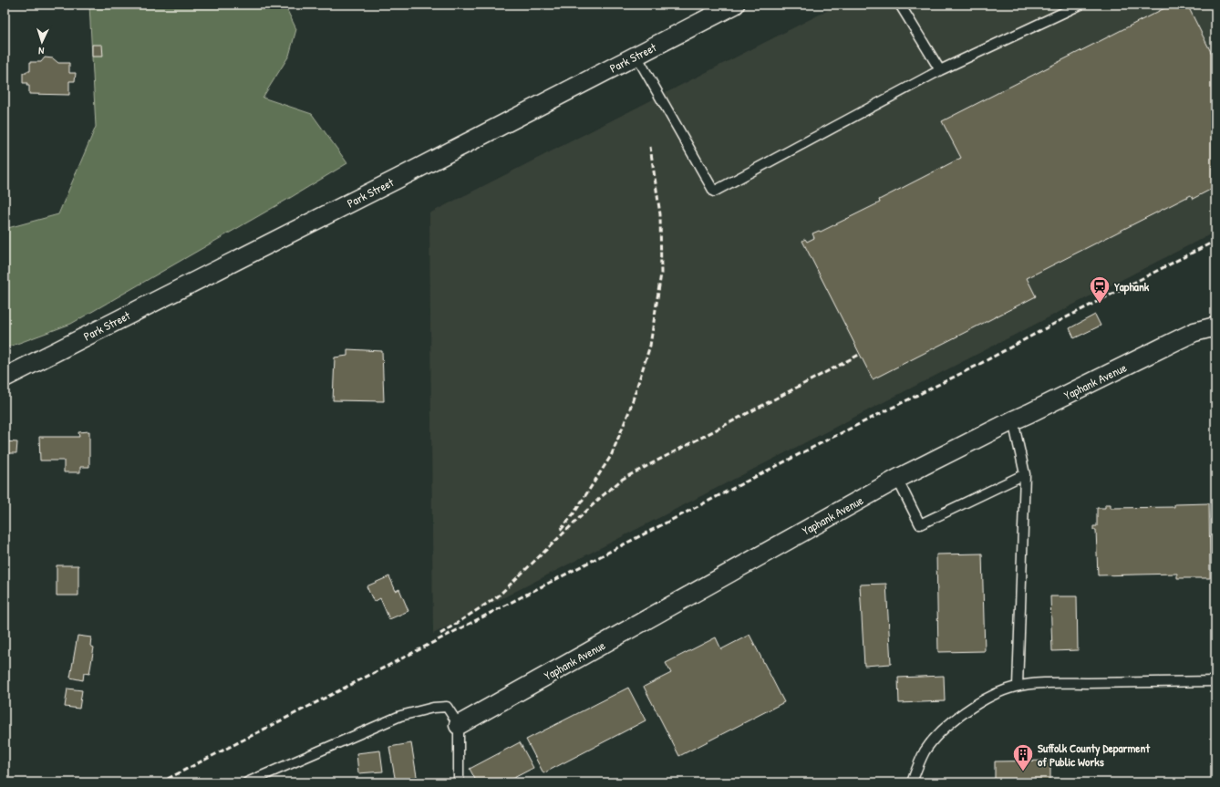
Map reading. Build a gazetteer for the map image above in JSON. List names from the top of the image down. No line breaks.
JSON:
{"streets":{"street":["Park Street","Yaphank Avenue"]},"places":{"station":["Yaphank"],"building":["Suffolk County Deparment of Public Works"]},"north":"bottom"}
